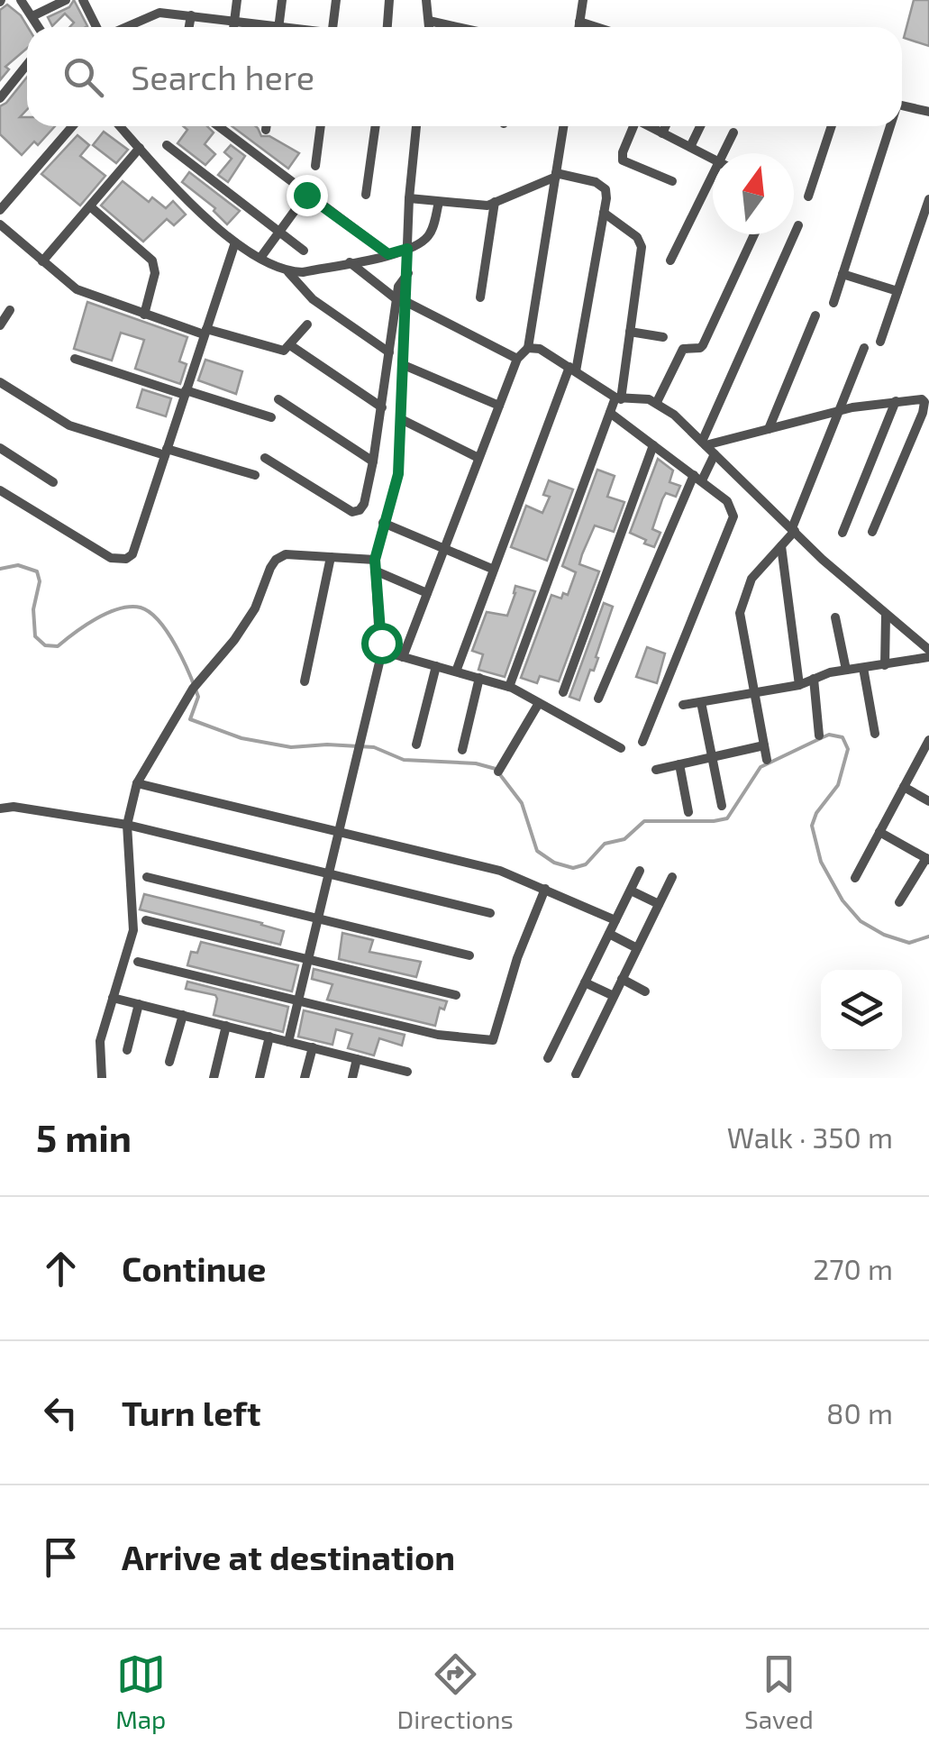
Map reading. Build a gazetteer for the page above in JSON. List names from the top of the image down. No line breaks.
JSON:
{"north":"top","page":{"search":"Search here","heading":["5 min","Walk · 350 m"],"list":[["Continue","270 m"],["Turn left","80 m"],"Arrive at destination"],"nav":["Map","Directions","Saved"]}}
